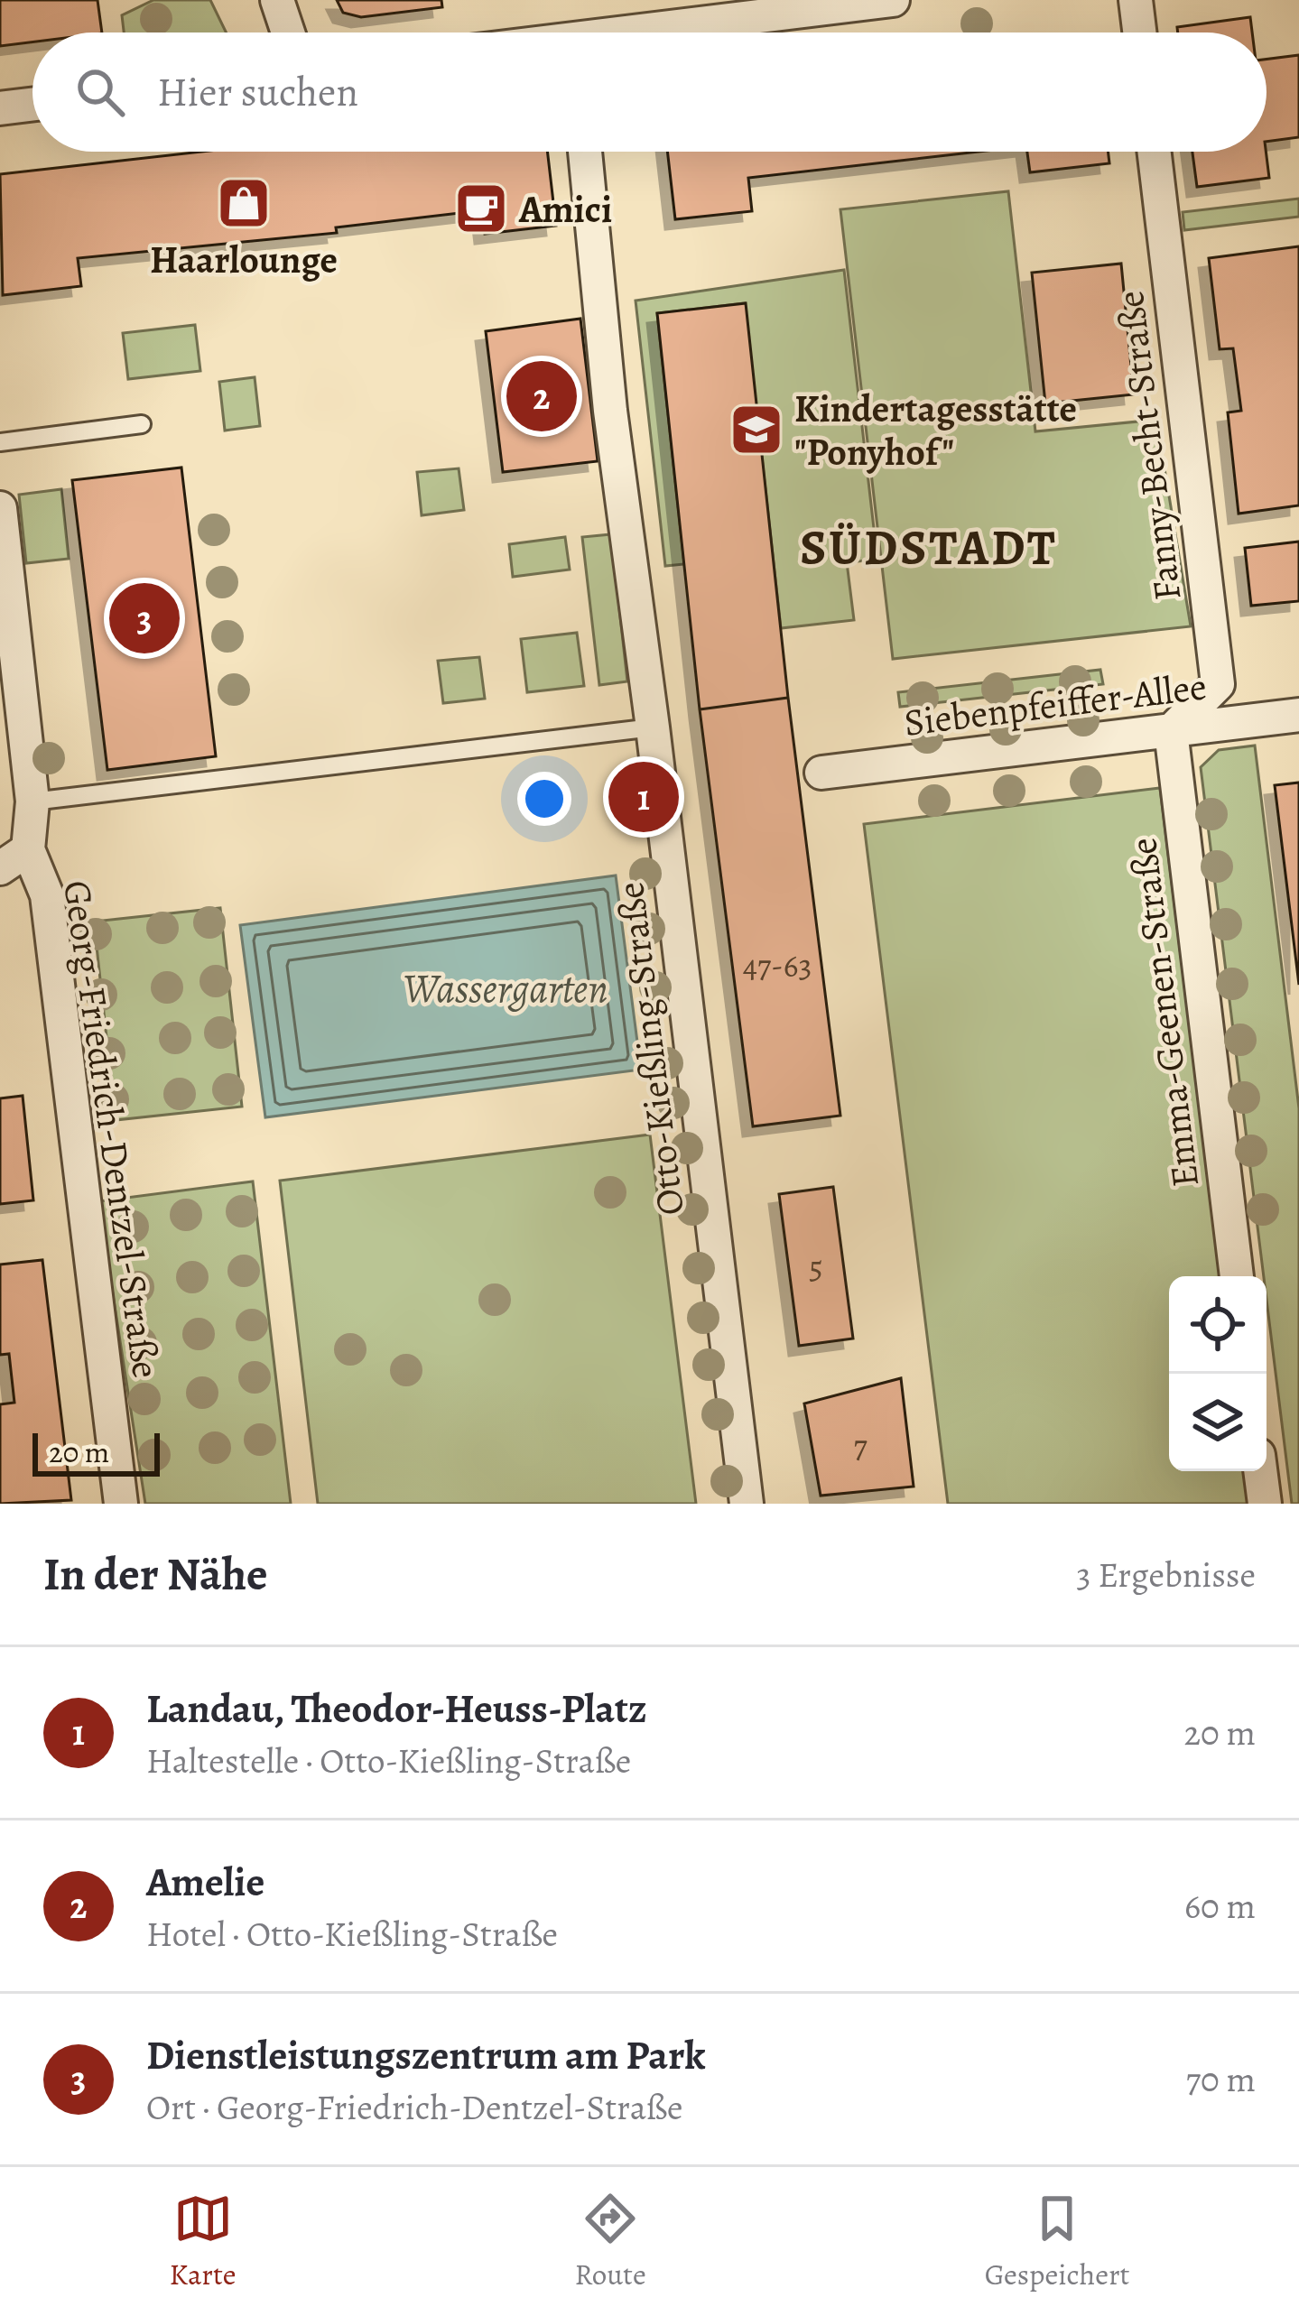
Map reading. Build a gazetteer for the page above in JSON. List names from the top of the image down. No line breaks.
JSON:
{"streets":{"street":["Fanny-Becht-Straße","Siebenpfeiffer-Allee","Emma-Geenen-Straße","Otto-Kießling-Straße","Georg-Friedrich-Dentzel-Straße"]},"crossings":[["Fanny-Becht-Straße","Siebenpfeiffer-Allee"],["Fanny-Becht-Straße","Emma-Geenen-Straße"],["Siebenpfeiffer-Allee","Emma-Geenen-Straße"]],"districts":["SÜDSTADT"],"water":["Wassergarten"],"places":{"shop":["Haarlounge"],"cafe":["Amici"],"school or university":["Kindertagesstätte \"Ponyhof\""]},"house_numbers":["47-63","5","7"],"scale_bar":"20 m","page":{"search":"Hier suchen","pins":["2","3","1"],"scale":"20 m","heading":["In der Nähe","3 Ergebnisse"],"list":[{"mark":"1","name":"Landau, Theodor-Heuss-Platz","note":"Haltestelle · Otto-Kießling-Straße","value":"20 m"},{"mark":"2","name":"Amelie","note":"Hotel · Otto-Kießling-Straße","value":"60 m"},{"mark":"3","name":"Dienstleistungszentrum am Park","note":"Ort · Georg-Friedrich-Dentzel-Straße","value":"70 m"}],"nav":["Karte","Route","Gespeichert"]}}
